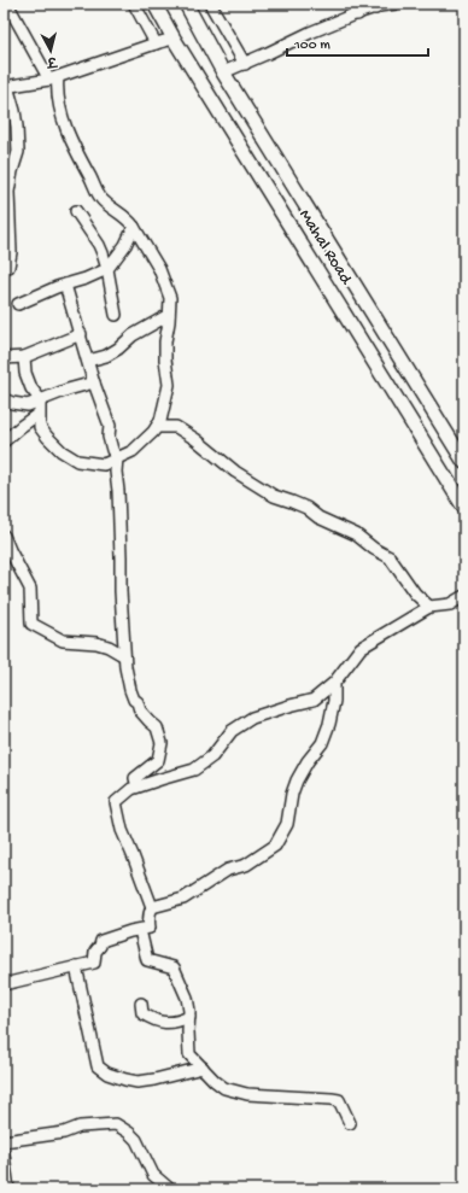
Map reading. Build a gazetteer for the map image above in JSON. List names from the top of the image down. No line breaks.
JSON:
{"streets":{"main road":["Mahal Road"]},"scale_bar":"100 m","north":"bottom"}
